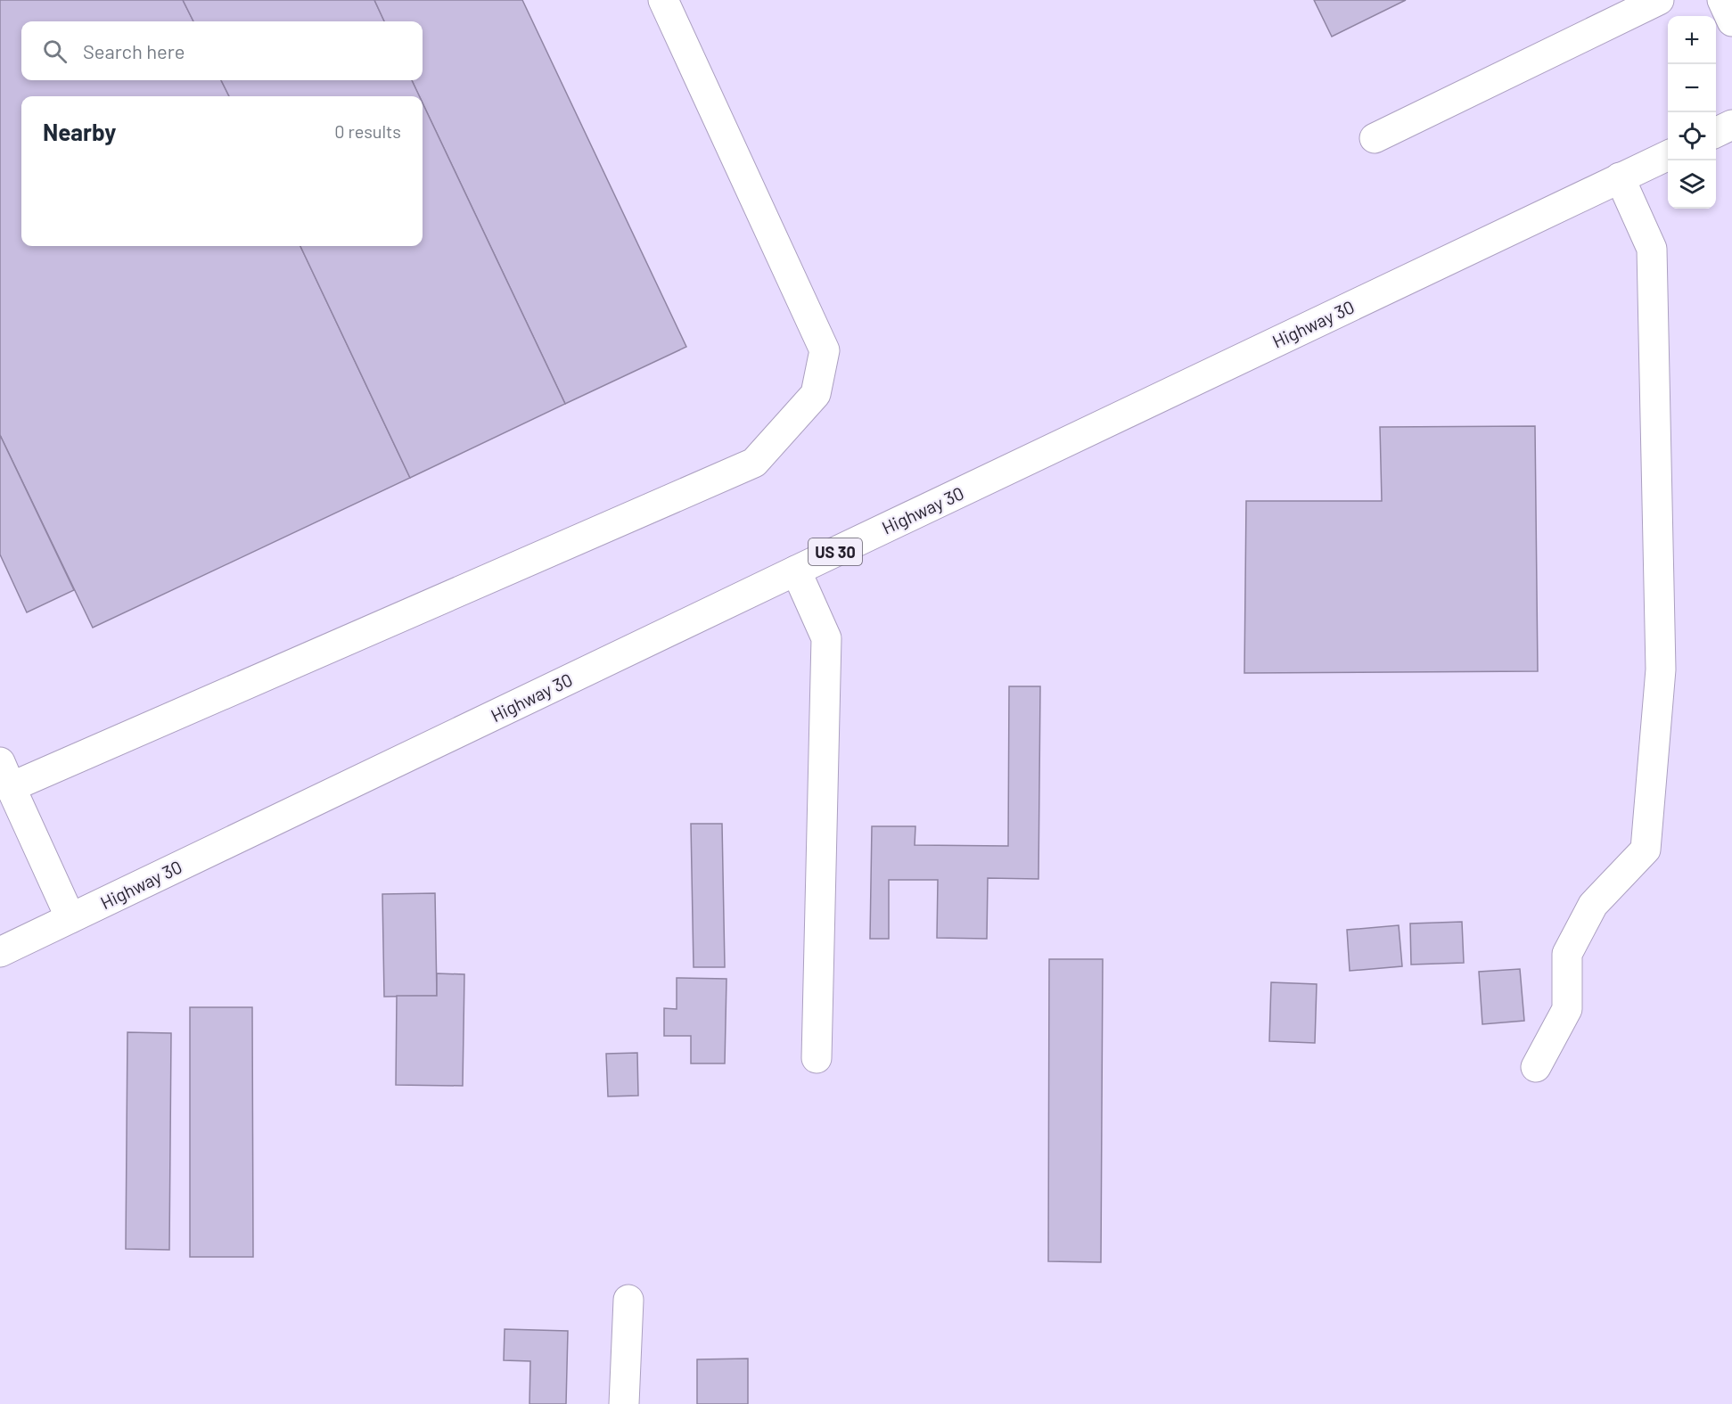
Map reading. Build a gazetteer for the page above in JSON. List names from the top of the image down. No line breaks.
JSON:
{"streets":{"main road":["Highway 30","US 30"]},"page":{"map_buttons":["+","−"],"search":"Search here","heading":["Nearby","0 results"]}}
